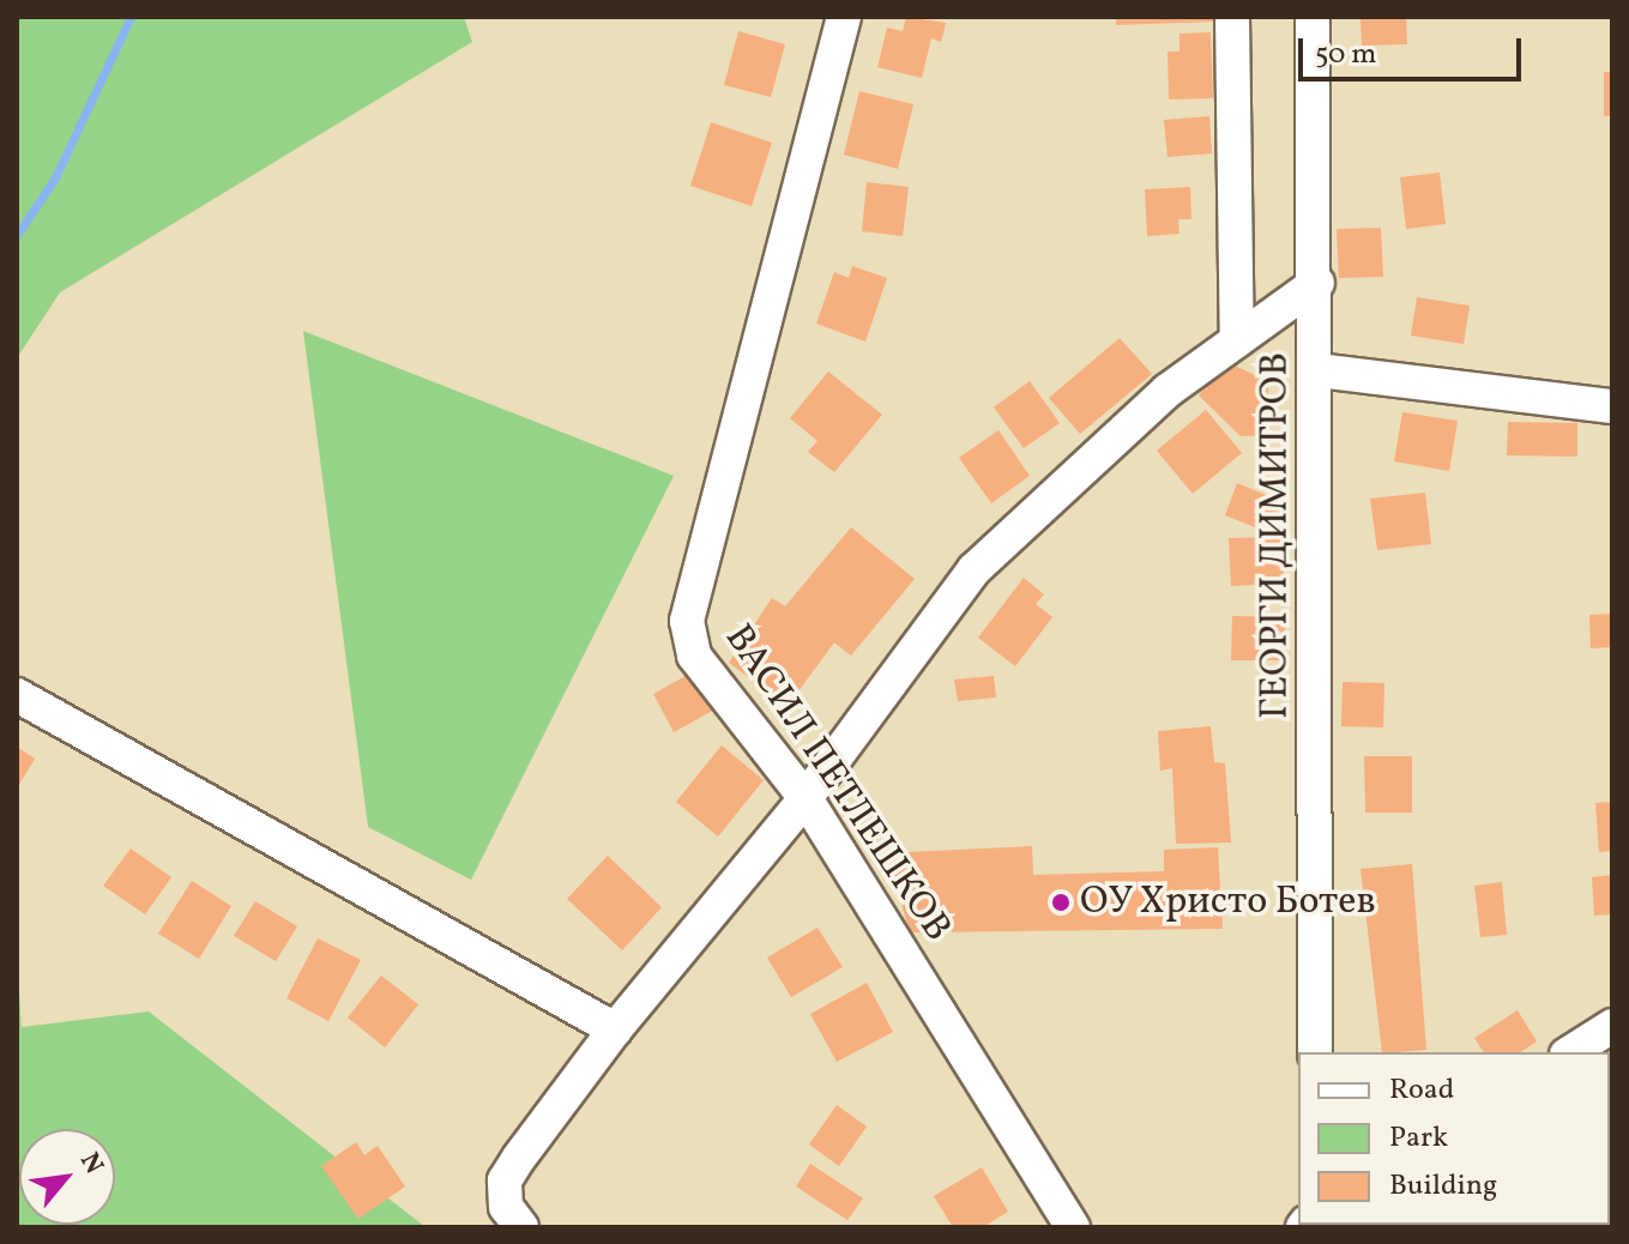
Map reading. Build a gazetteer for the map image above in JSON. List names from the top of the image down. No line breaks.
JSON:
{"streets":{"street":["ГЕОРГИ ДИМИТРОВ","ВАСИЛ ПЕТЛЕШКОВ"]},"places":["ОУ Христо Ботев"],"legend":["Road","Park","Building"],"scale_bar":"50 m","north":"top right"}
